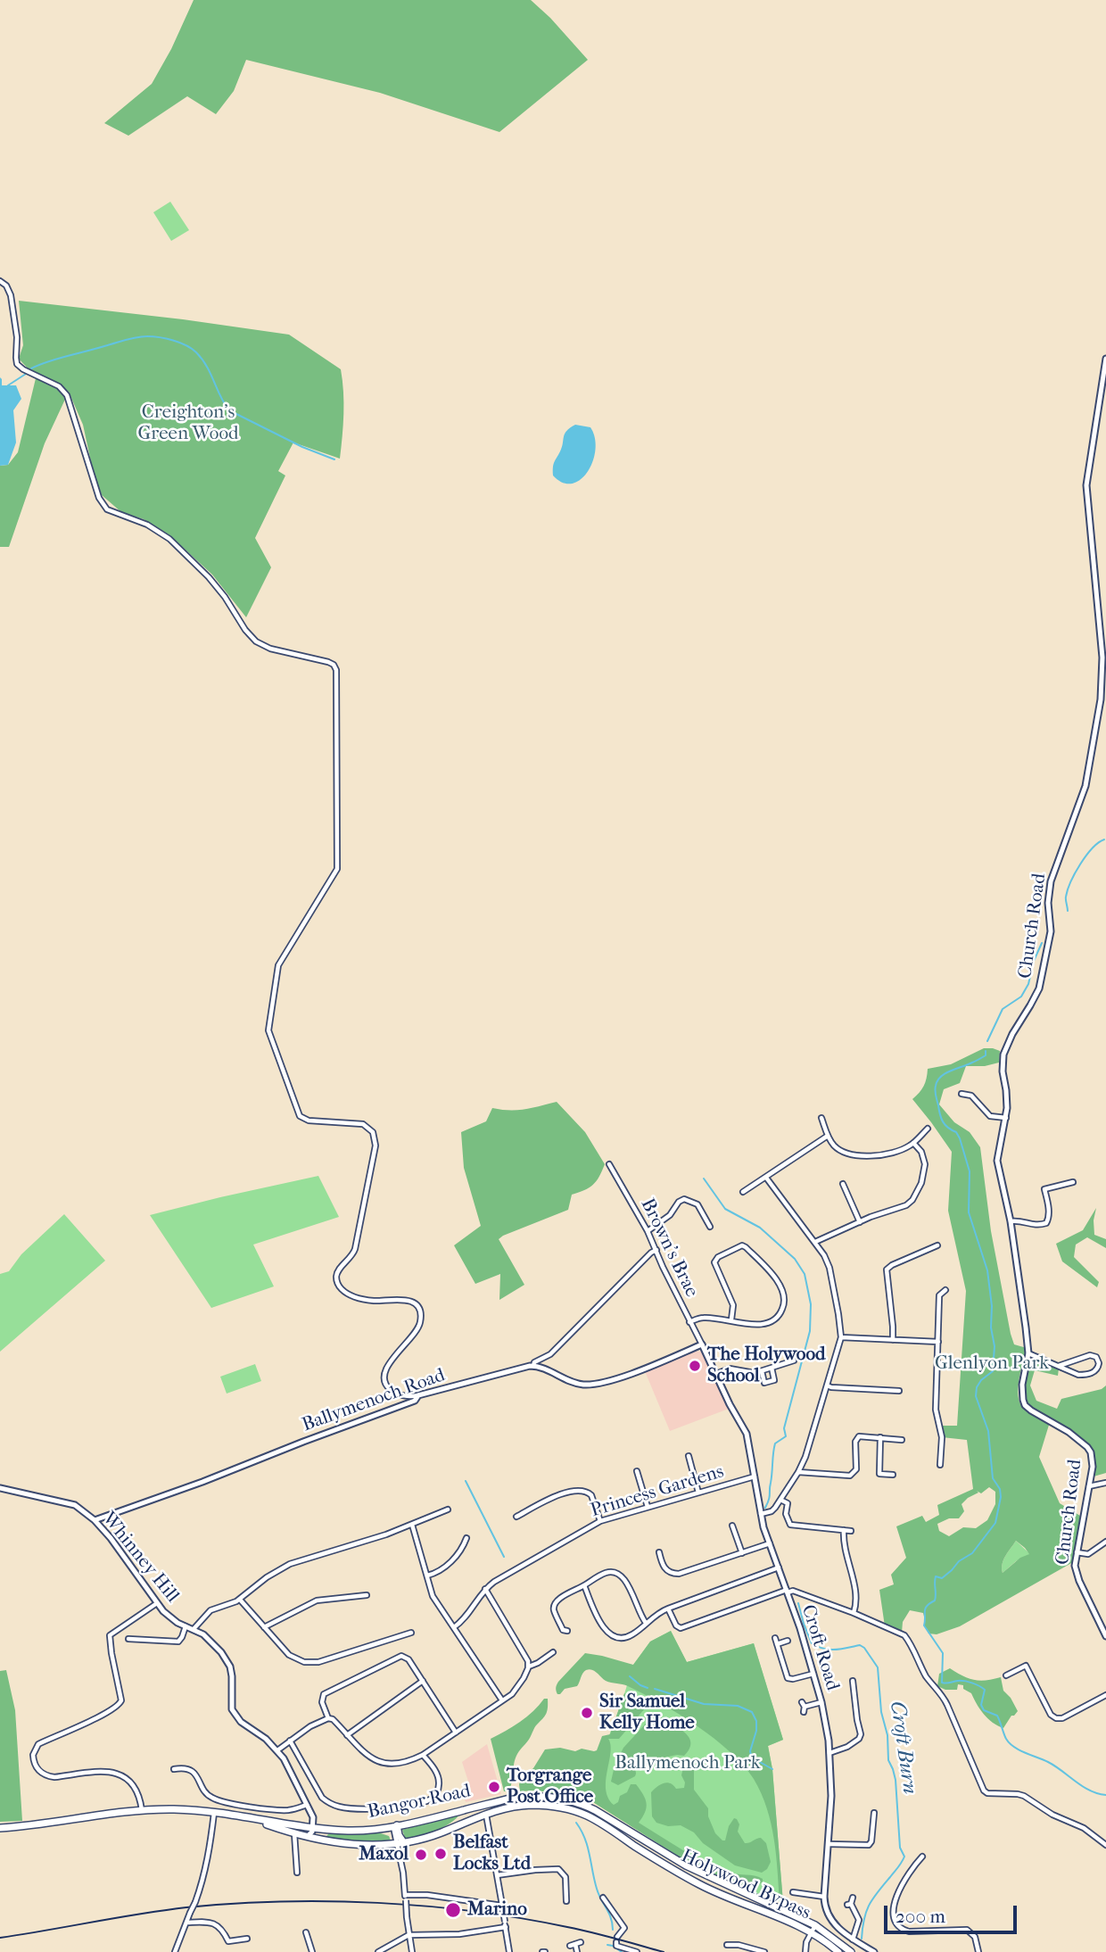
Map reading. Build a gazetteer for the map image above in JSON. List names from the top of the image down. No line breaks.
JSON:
{"streets":{"highway":["Bangor Road","Holywood Bypass"],"street":["Church Road","Brown's Brae","Ballymenoch Road","Princess Gardens","Whinney Hill","Croft Road"]},"crossings":[["Brown's Brae","Croft Road"],["Ballymenoch Road","Whinney Hill"],["Princess Gardens","Croft Road"],["Whinney Hill","Bangor Road"],["Whinney Hill","Holywood Bypass"],["Bangor Road","Holywood Bypass"]],"water":["Croft Burn"],"parks":["Creighton's Green Wood","Glenlyon Park","Ballymenoch Park"],"places":["The Holywood School","Sir Samuel Kelly Home","Torgrange Post Office","Belfast Locks Ltd","Maxol","Marino"],"scale_bar":"200 m"}
